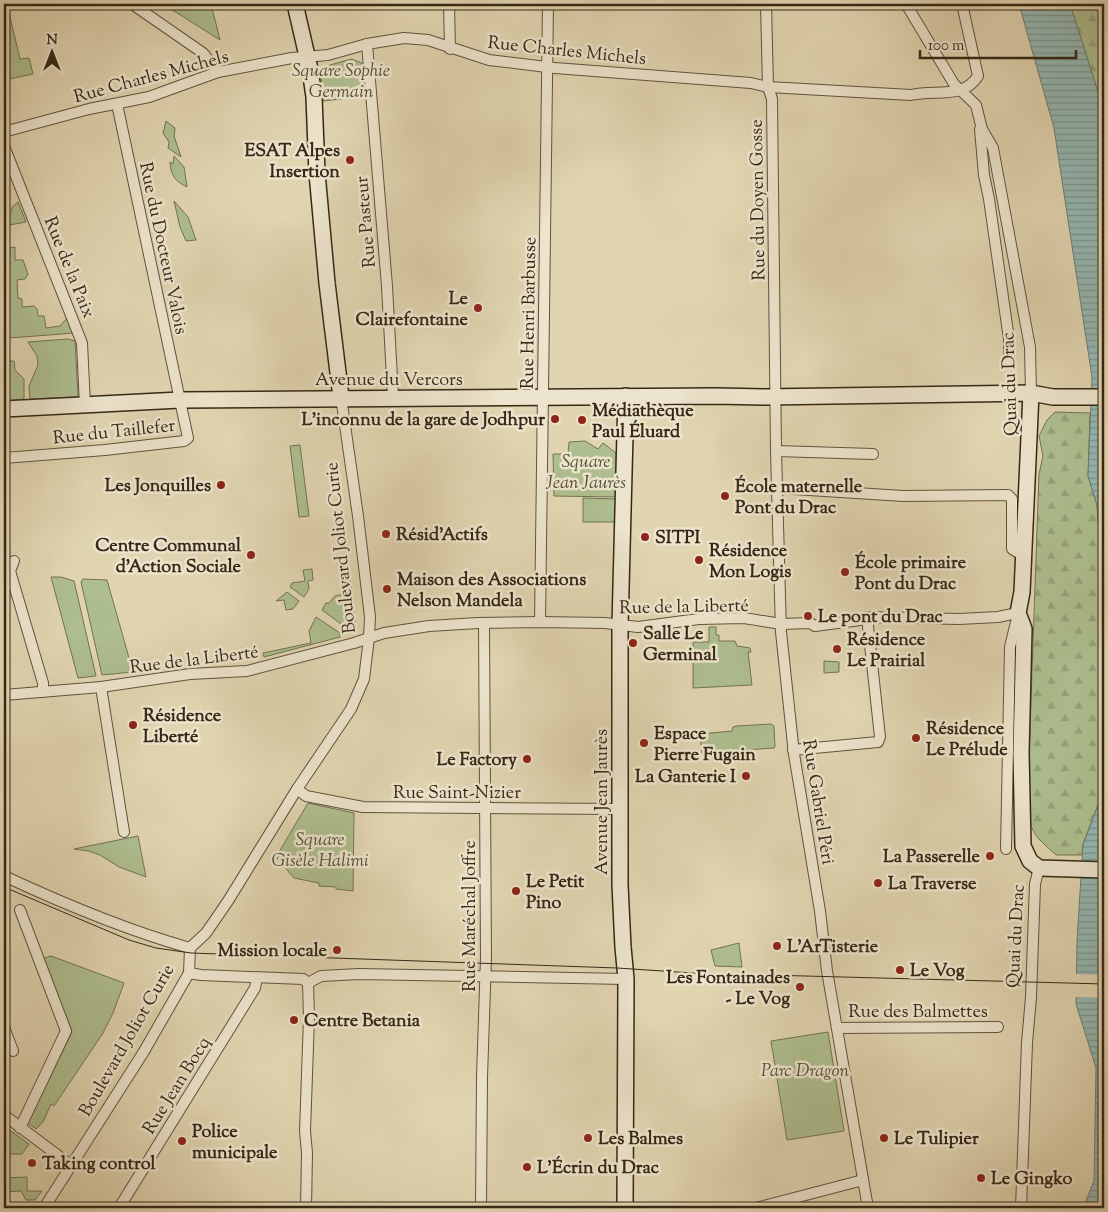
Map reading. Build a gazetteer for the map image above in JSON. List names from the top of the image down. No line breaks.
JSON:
{"streets":{"street":["Rue Charles Michels","Rue du Doyen Gosse","Rue Pasteur","Rue du Docteur Valois","Rue de la Paix","Rue Henri Barbusse","Avenue du Vercors","Quai du Drac","Rue du Taillefer","Boulevard Joliot Curie","Rue de la Liberté","Rue Saint-Nizier","Avenue Jean Jaurès","Rue Gabriel Péri","Rue Maréchal Joffre","Rue des Balmettes","Rue Jean Bocq"]},"crossings":[["Rue Charles Michels","Rue du Doyen Gosse"],["Rue Charles Michels","Rue Pasteur"],["Rue Charles Michels","Rue du Docteur Valois"],["Rue Charles Michels","Rue Henri Barbusse"],["Rue Charles Michels","Quai du Drac"],["Rue Charles Michels","Boulevard Joliot Curie"],["Rue du Doyen Gosse","Avenue du Vercors"],["Rue du Doyen Gosse","Rue Gabriel Péri"],["Rue Pasteur","Avenue du Vercors"],["Rue du Docteur Valois","Avenue du Vercors"],["Rue du Docteur Valois","Rue du Taillefer"],["Rue de la Paix","Avenue du Vercors"],["Rue Henri Barbusse","Avenue du Vercors"],["Rue Henri Barbusse","Rue de la Liberté"],["Avenue du Vercors","Quai du Drac"],["Avenue du Vercors","Rue du Taillefer"],["Avenue du Vercors","Boulevard Joliot Curie"],["Avenue du Vercors","Avenue Jean Jaurès"],["Avenue du Vercors","Rue Gabriel Péri"],["Quai du Drac","Rue de la Liberté"],["Boulevard Joliot Curie","Rue de la Liberté"],["Boulevard Joliot Curie","Rue Saint-Nizier"],["Rue de la Liberté","Avenue Jean Jaurès"],["Rue de la Liberté","Rue Gabriel Péri"],["Rue de la Liberté","Rue Maréchal Joffre"],["Rue Saint-Nizier","Avenue Jean Jaurès"],["Rue Saint-Nizier","Rue Maréchal Joffre"],["Rue Gabriel Péri","Rue des Balmettes"]],"parks":["Square Sophie Germain","Square Jean Jaurès","Square Gisèle Halimi","Parc Dragon"],"places":["ESAT Alpes Insertion","Le Clairefontaine","L'inconnu de la gare de Jodhpur","Médiathèque Paul Éluard","Les Jonquilles","École maternelle Pont du Drac","Résid'Actifs","SITPI","Centre Communal d'Action Sociale","Résidence Mon Logis","École primaire Pont du Drac","Maison des Associations Nelson Mandela","Le pont du Drac","Salle Le Germinal","Résidence Le Prairial","Résidence Liberté","Résidence Le Prélude","Espace Pierre Fugain","Le Factory","La Ganterie I","La Passerelle","La Traverse","Le Petit Pino","L'ArTisterie","Mission locale","Le Vog","Les Fontainades - Le Vog","Centre Betania","Les Balmes","Le Tulipier","Police municipale","Taking control","L'Écrin du Drac","Le Gingko"],"scale_bar":"100 m","north":"top"}
